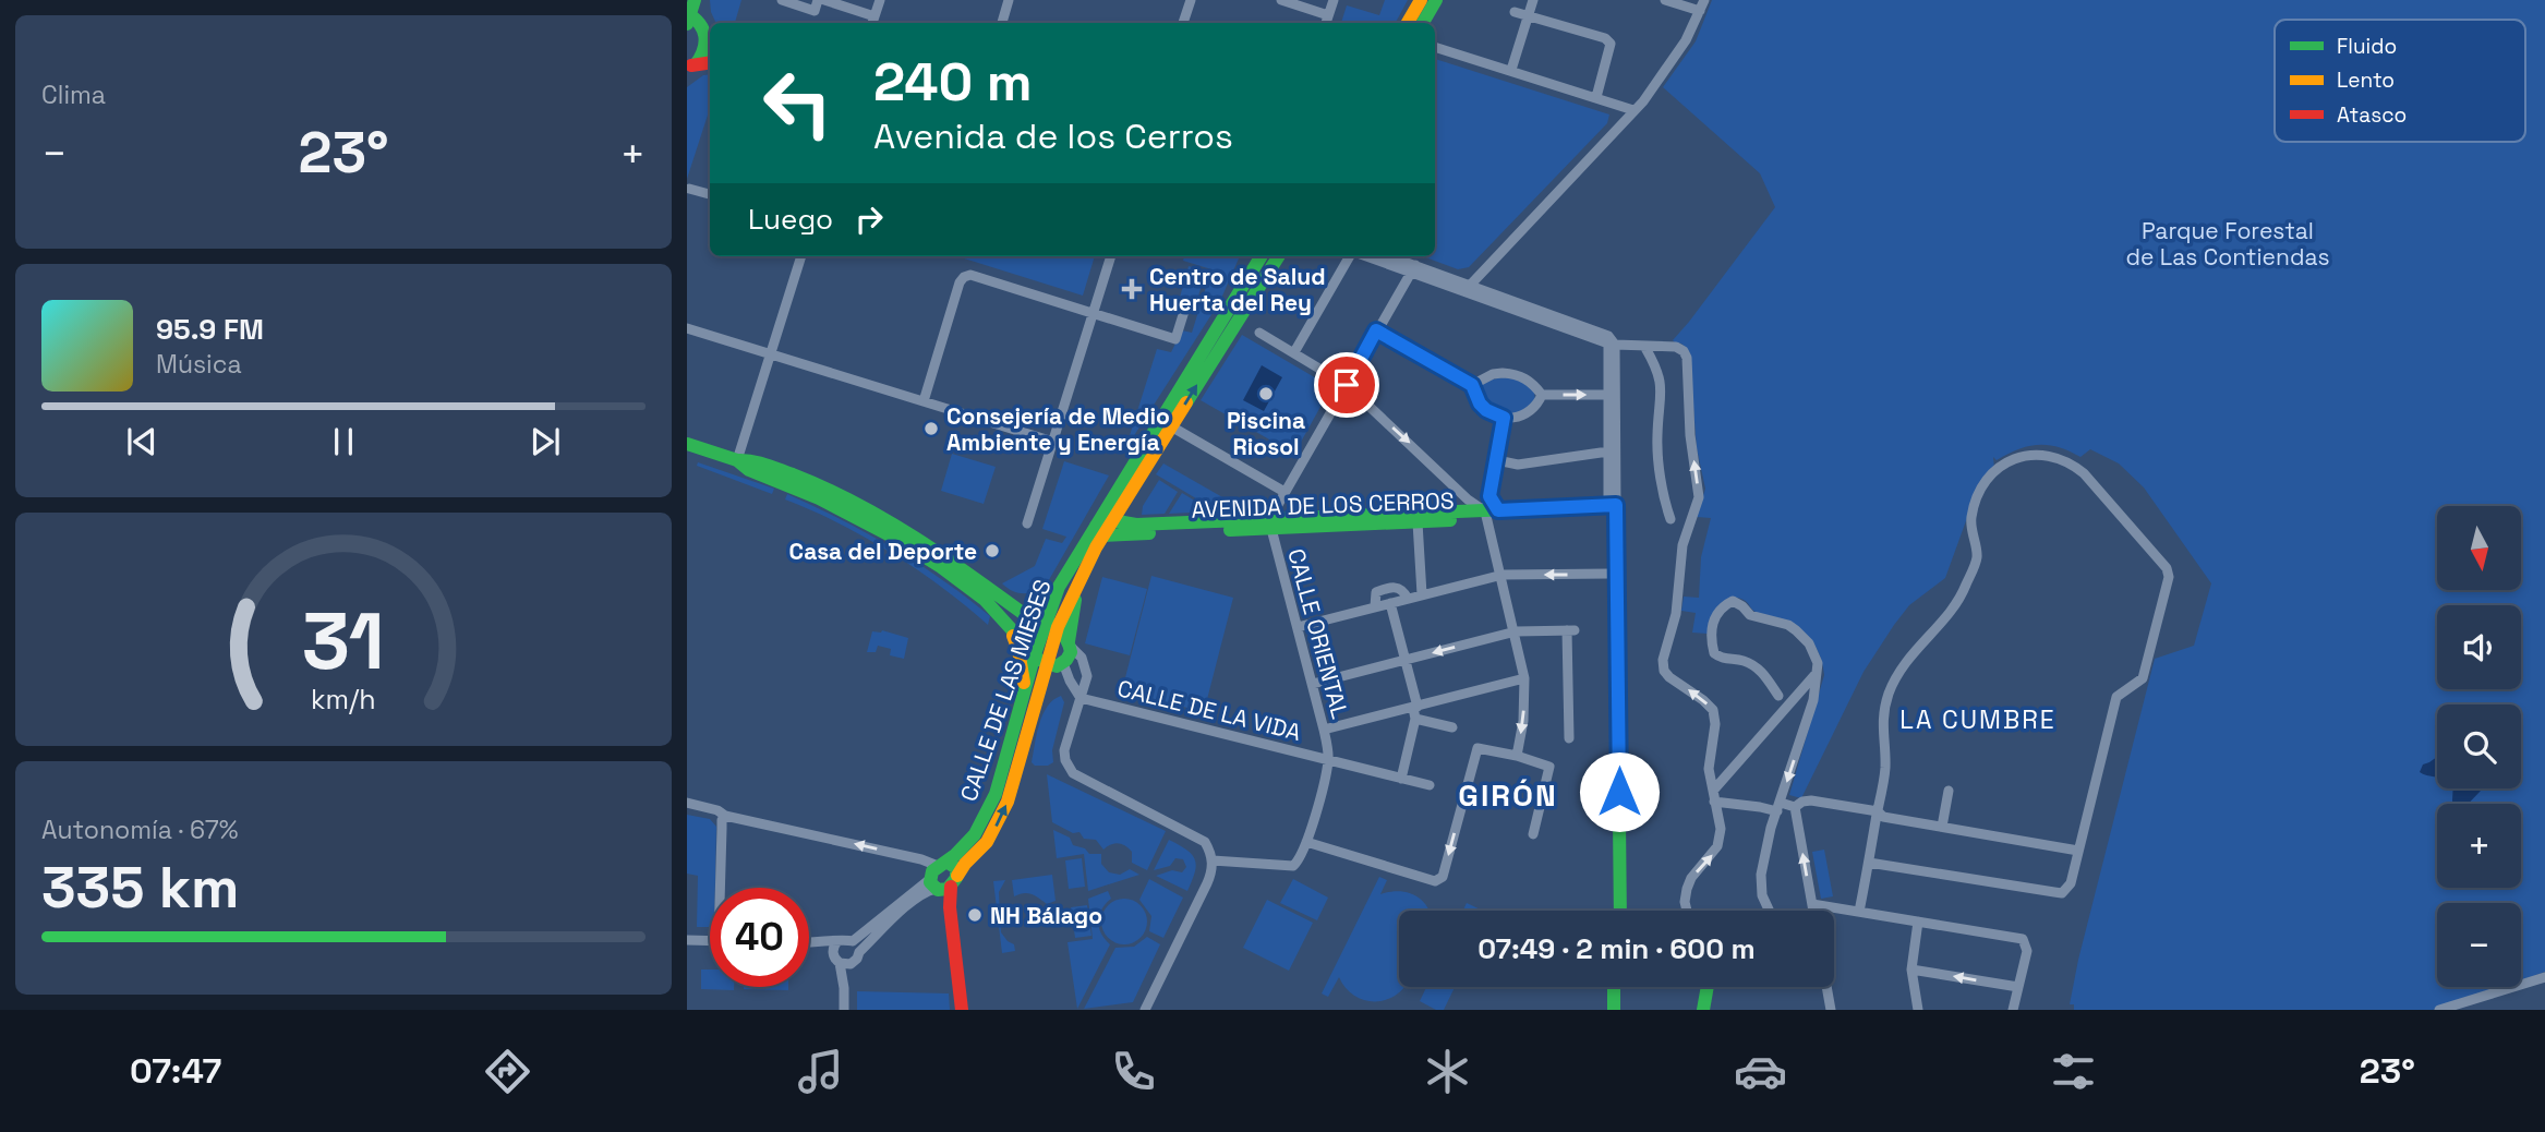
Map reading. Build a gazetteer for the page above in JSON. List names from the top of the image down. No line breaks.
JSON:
{"streets":{"street":["AVENIDA DE LOS CERROS","CALLE ORIENTAL","CALLE DE LAS MIESES","CALLE DE LA VIDA"]},"crossings":[["AVENIDA DE LOS CERROS","CALLE ORIENTAL"],["AVENIDA DE LOS CERROS","CALLE DE LAS MIESES"],["CALLE ORIENTAL","CALLE DE LA VIDA"]],"districts":["LA CUMBRE","GIRÓN"],"parks":["Parque Forestal de Las Contiendas"],"places":{"health":["Centro de Salud Huerta del Rey"],"other":["Piscina Riosol","Consejería de Medio Ambiente y Energía","Casa del Deporte","NH Bálago"]},"legend":["Fluido","Lento","Atasco"],"north":"bottom","page":{"tile":["Clima",["Autonomía · 67%","335 km"]],"turn":["240 m","Avenida de los Cerros"],"heat":["−","23°","+"],"then":"Luego","song":["95.9 FM","Música"],"map_buttons":["+","−"],"limit":"40","trip":"07:49 · 2 min · 600 m","tabs":["07:47","23°"],"gauge":["31","km/h"]}}
